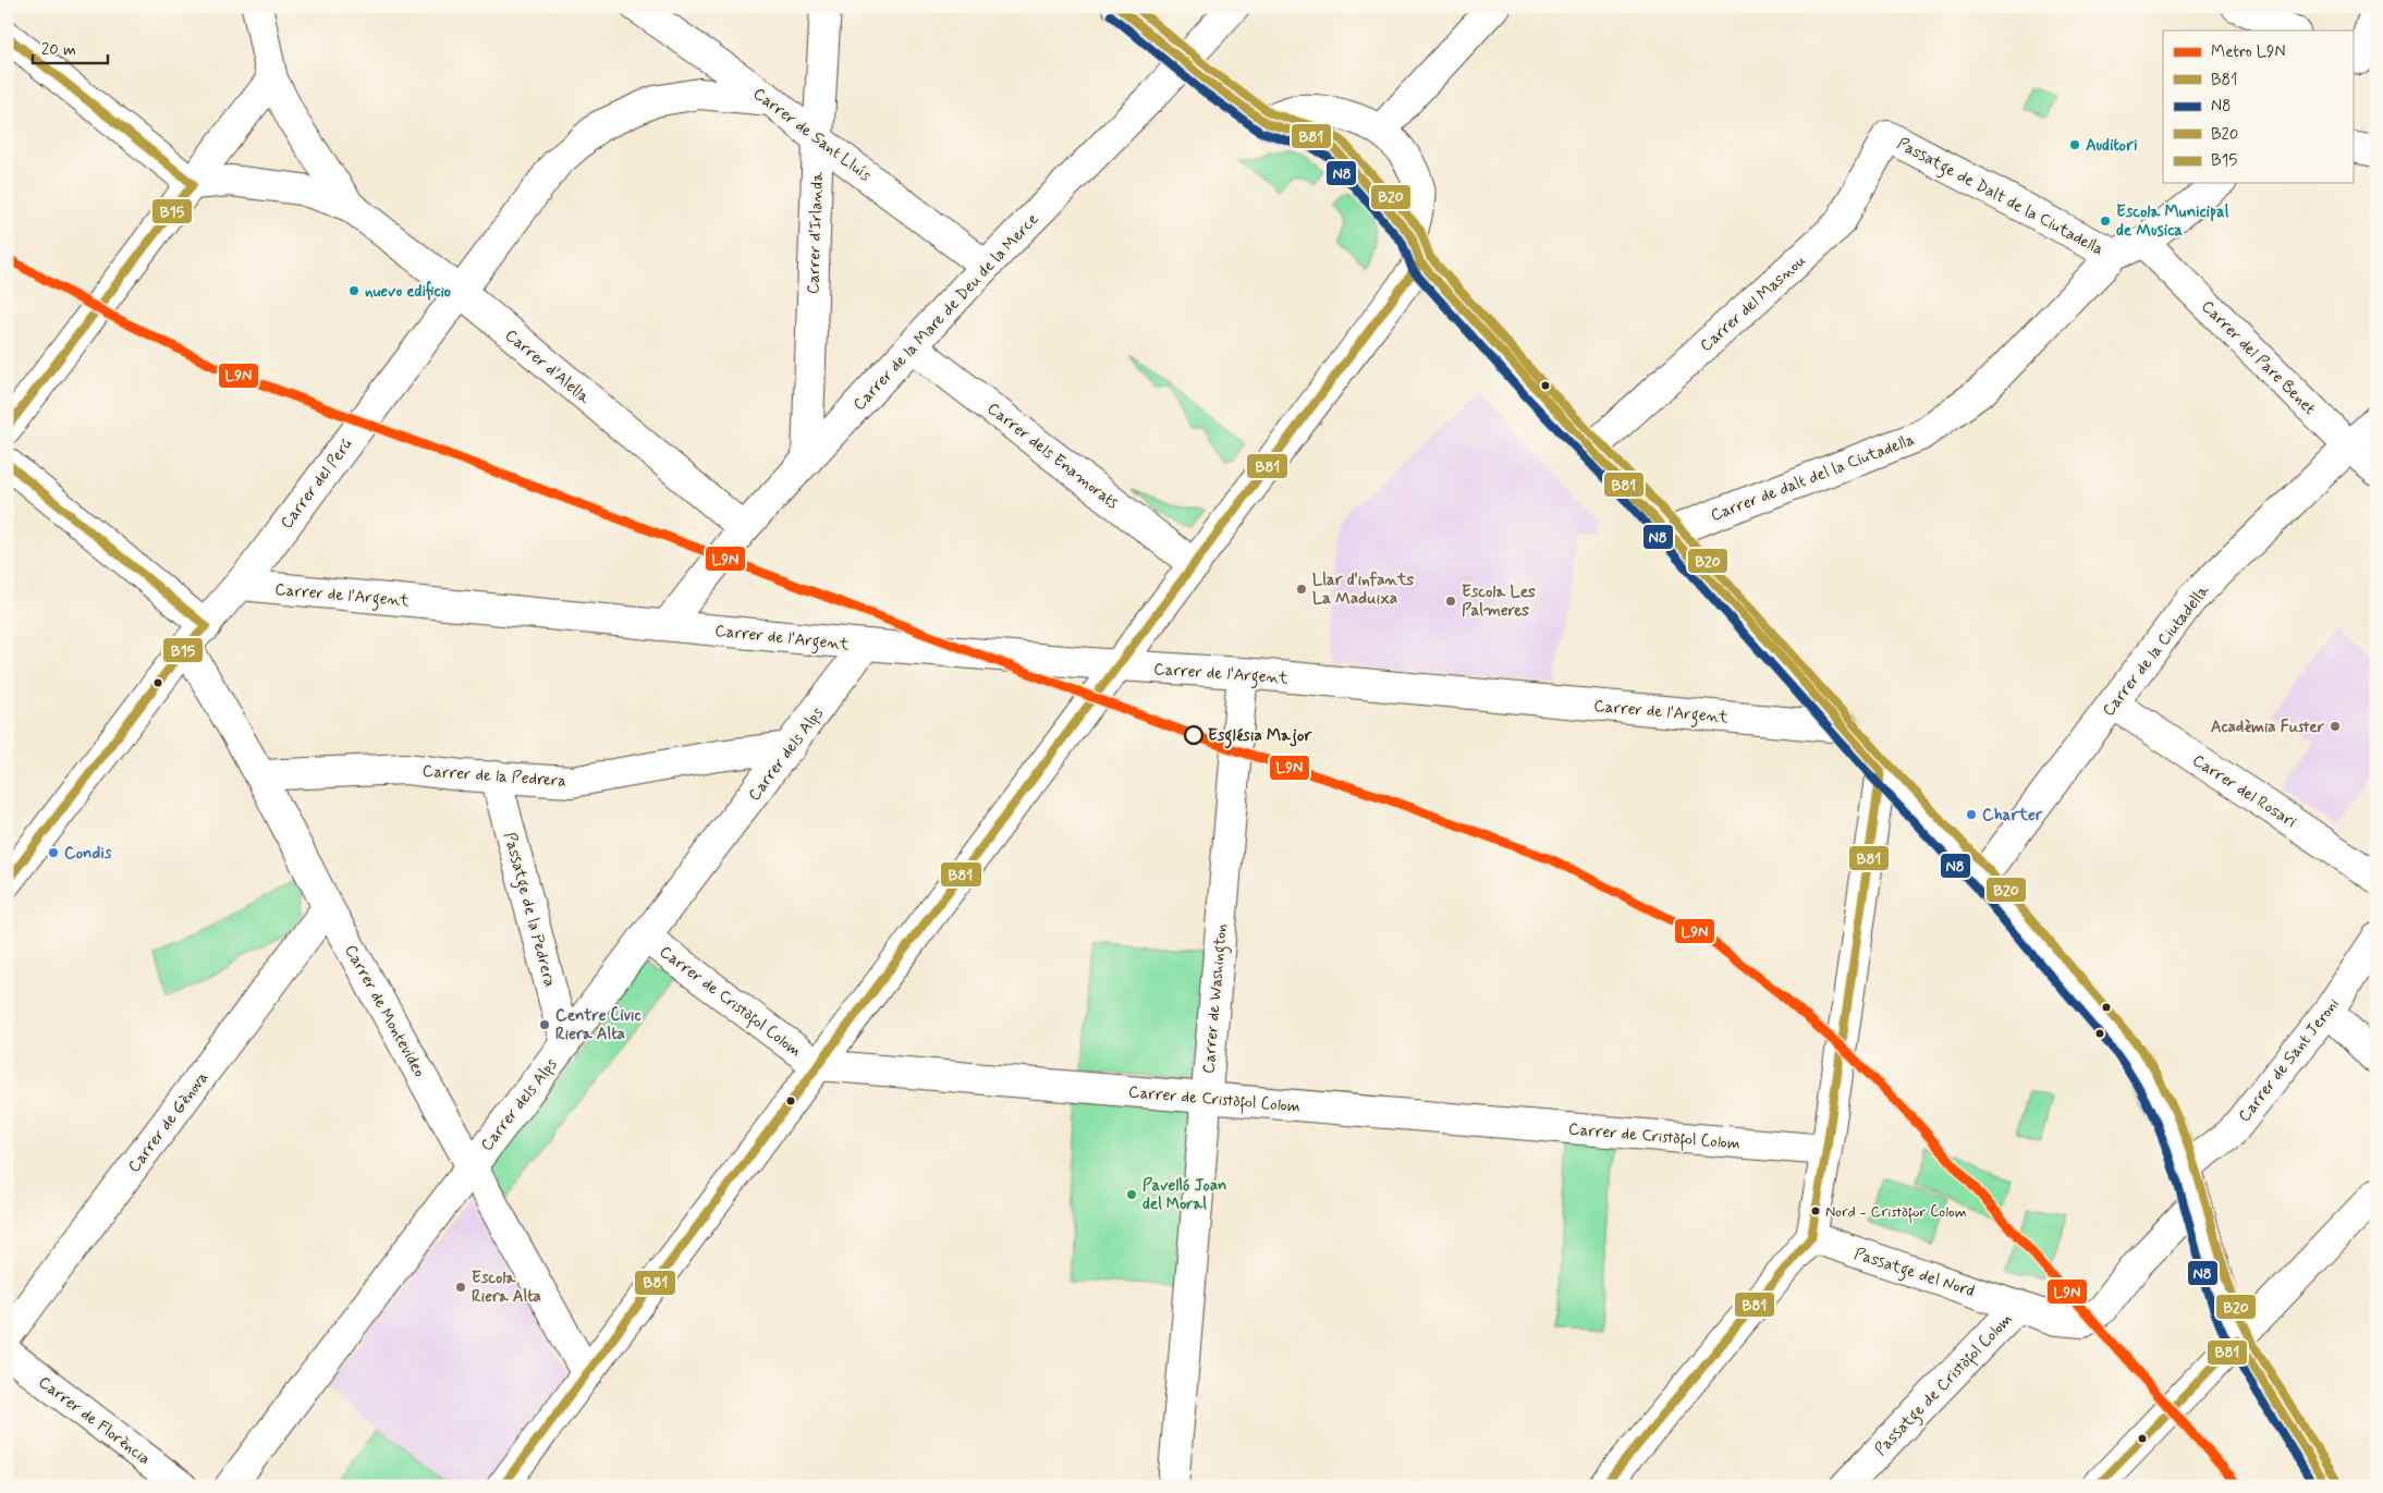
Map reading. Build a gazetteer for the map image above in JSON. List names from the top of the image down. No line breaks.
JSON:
{"streets":{"street":["Carrer de Sant Lluís","Passatge de Dalt de la Ciutadella","Carrer d'Irlanda","Carrer del Masnou","Carrer de la Mare de Deu de la Merce","Carrer del Pare Benet","Carrer d'Alella","Carrer dels Enamorats","Carrer de dalt del la Ciutadella","Carrer del Perú","Carrer de l'Argent","Carrer de la Ciutadella","Carrer dels Alps","Carrer de la Pedrera","Carrer del Rosari","Passatge de la Pedrera","Carrer de Washington","Carrer de Cristòfol Colom","Carrer de Montevideo","Carrer de Sant Jeroni","Carrer de Gènova","Passatge del Nord","Passatge de Cristòfol Colom","Carrer de Florència"]},"crossings":[["Carrer de Sant Lluís","Carrer d'Irlanda"],["Carrer de Sant Lluís","Carrer de la Mare de Deu de la Merce"],["Carrer de Sant Lluís","Carrer del Perú"],["Passatge de Dalt de la Ciutadella","Carrer del Masnou"],["Passatge de Dalt de la Ciutadella","Carrer de dalt del la Ciutadella"],["Carrer d'Irlanda","Carrer de la Mare de Deu de la Merce"],["Carrer de la Mare de Deu de la Merce","Carrer d'Alella"],["Carrer de la Mare de Deu de la Merce","Carrer dels Enamorats"],["Carrer de la Mare de Deu de la Merce","Carrer de l'Argent"],["Carrer del Pare Benet","Carrer de dalt del la Ciutadella"],["Carrer del Pare Benet","Carrer de la Ciutadella"],["Carrer d'Alella","Carrer del Perú"],["Carrer del Perú","Carrer de l'Argent"],["Carrer del Perú","Carrer de Montevideo"],["Carrer de l'Argent","Carrer dels Alps"],["Carrer de l'Argent","Carrer de Washington"],["Carrer de la Ciutadella","Carrer del Rosari"],["Carrer dels Alps","Carrer de la Pedrera"],["Carrer dels Alps","Passatge de la Pedrera"],["Carrer dels Alps","Carrer de Cristòfol Colom"],["Carrer dels Alps","Carrer de Montevideo"],["Carrer de la Pedrera","Passatge de la Pedrera"],["Carrer de la Pedrera","Carrer de Montevideo"],["Carrer de Washington","Carrer de Cristòfol Colom"],["Carrer de Montevideo","Carrer de Gènova"],["Passatge del Nord","Passatge de Cristòfol Colom"]],"places":["Auditori","Escola Municipal de Musica","nuevo edificio","Llar d'infants La Maduixa","Escola Les Palmeres","Acadèmia Fuster","Església Major","Charter","Condis","Centre Civic Riera Alta","Pavelló Joan del Moral","Nord - Cristòfor Colom","Escola Riera Alta"],"lines":["transit line B81","transit line B20","transit line N8","transit line B15","metro line L9N"],"legend":["Metro L9N","B81","N8","B20","B15"],"scale_bar":"20 m"}
